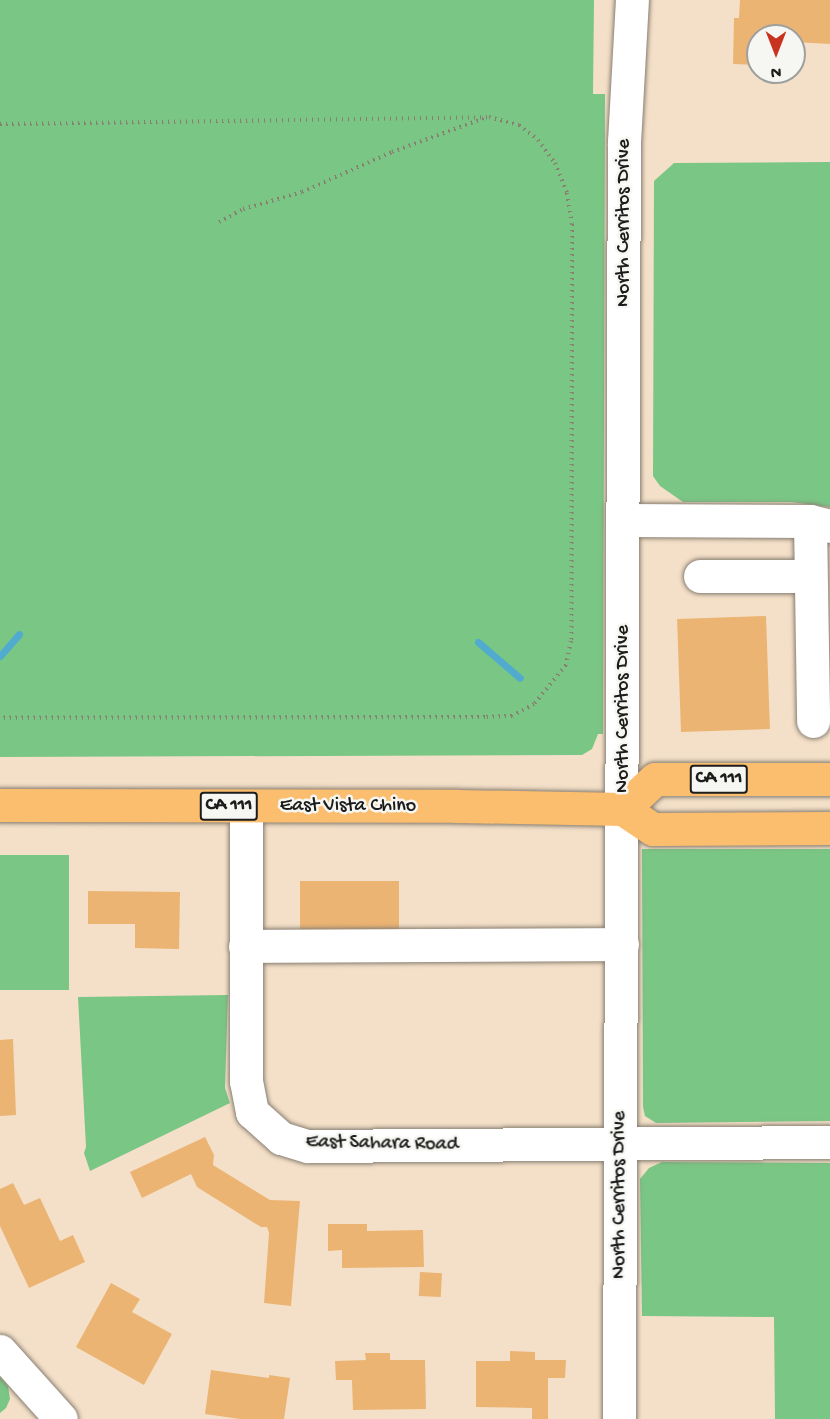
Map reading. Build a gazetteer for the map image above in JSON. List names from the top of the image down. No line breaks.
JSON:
{"streets":{"main road":["CA 111","East Vista Chino"],"street":["North Cerritos Drive","East Sahara Road"]},"crossings":[["North Cerritos Drive","CA 111"],["North Cerritos Drive","East Vista Chino"],["North Cerritos Drive","East Sahara Road"],["CA 111","East Vista Chino"],["East Vista Chino","East Sahara Road"]],"north":"bottom"}
